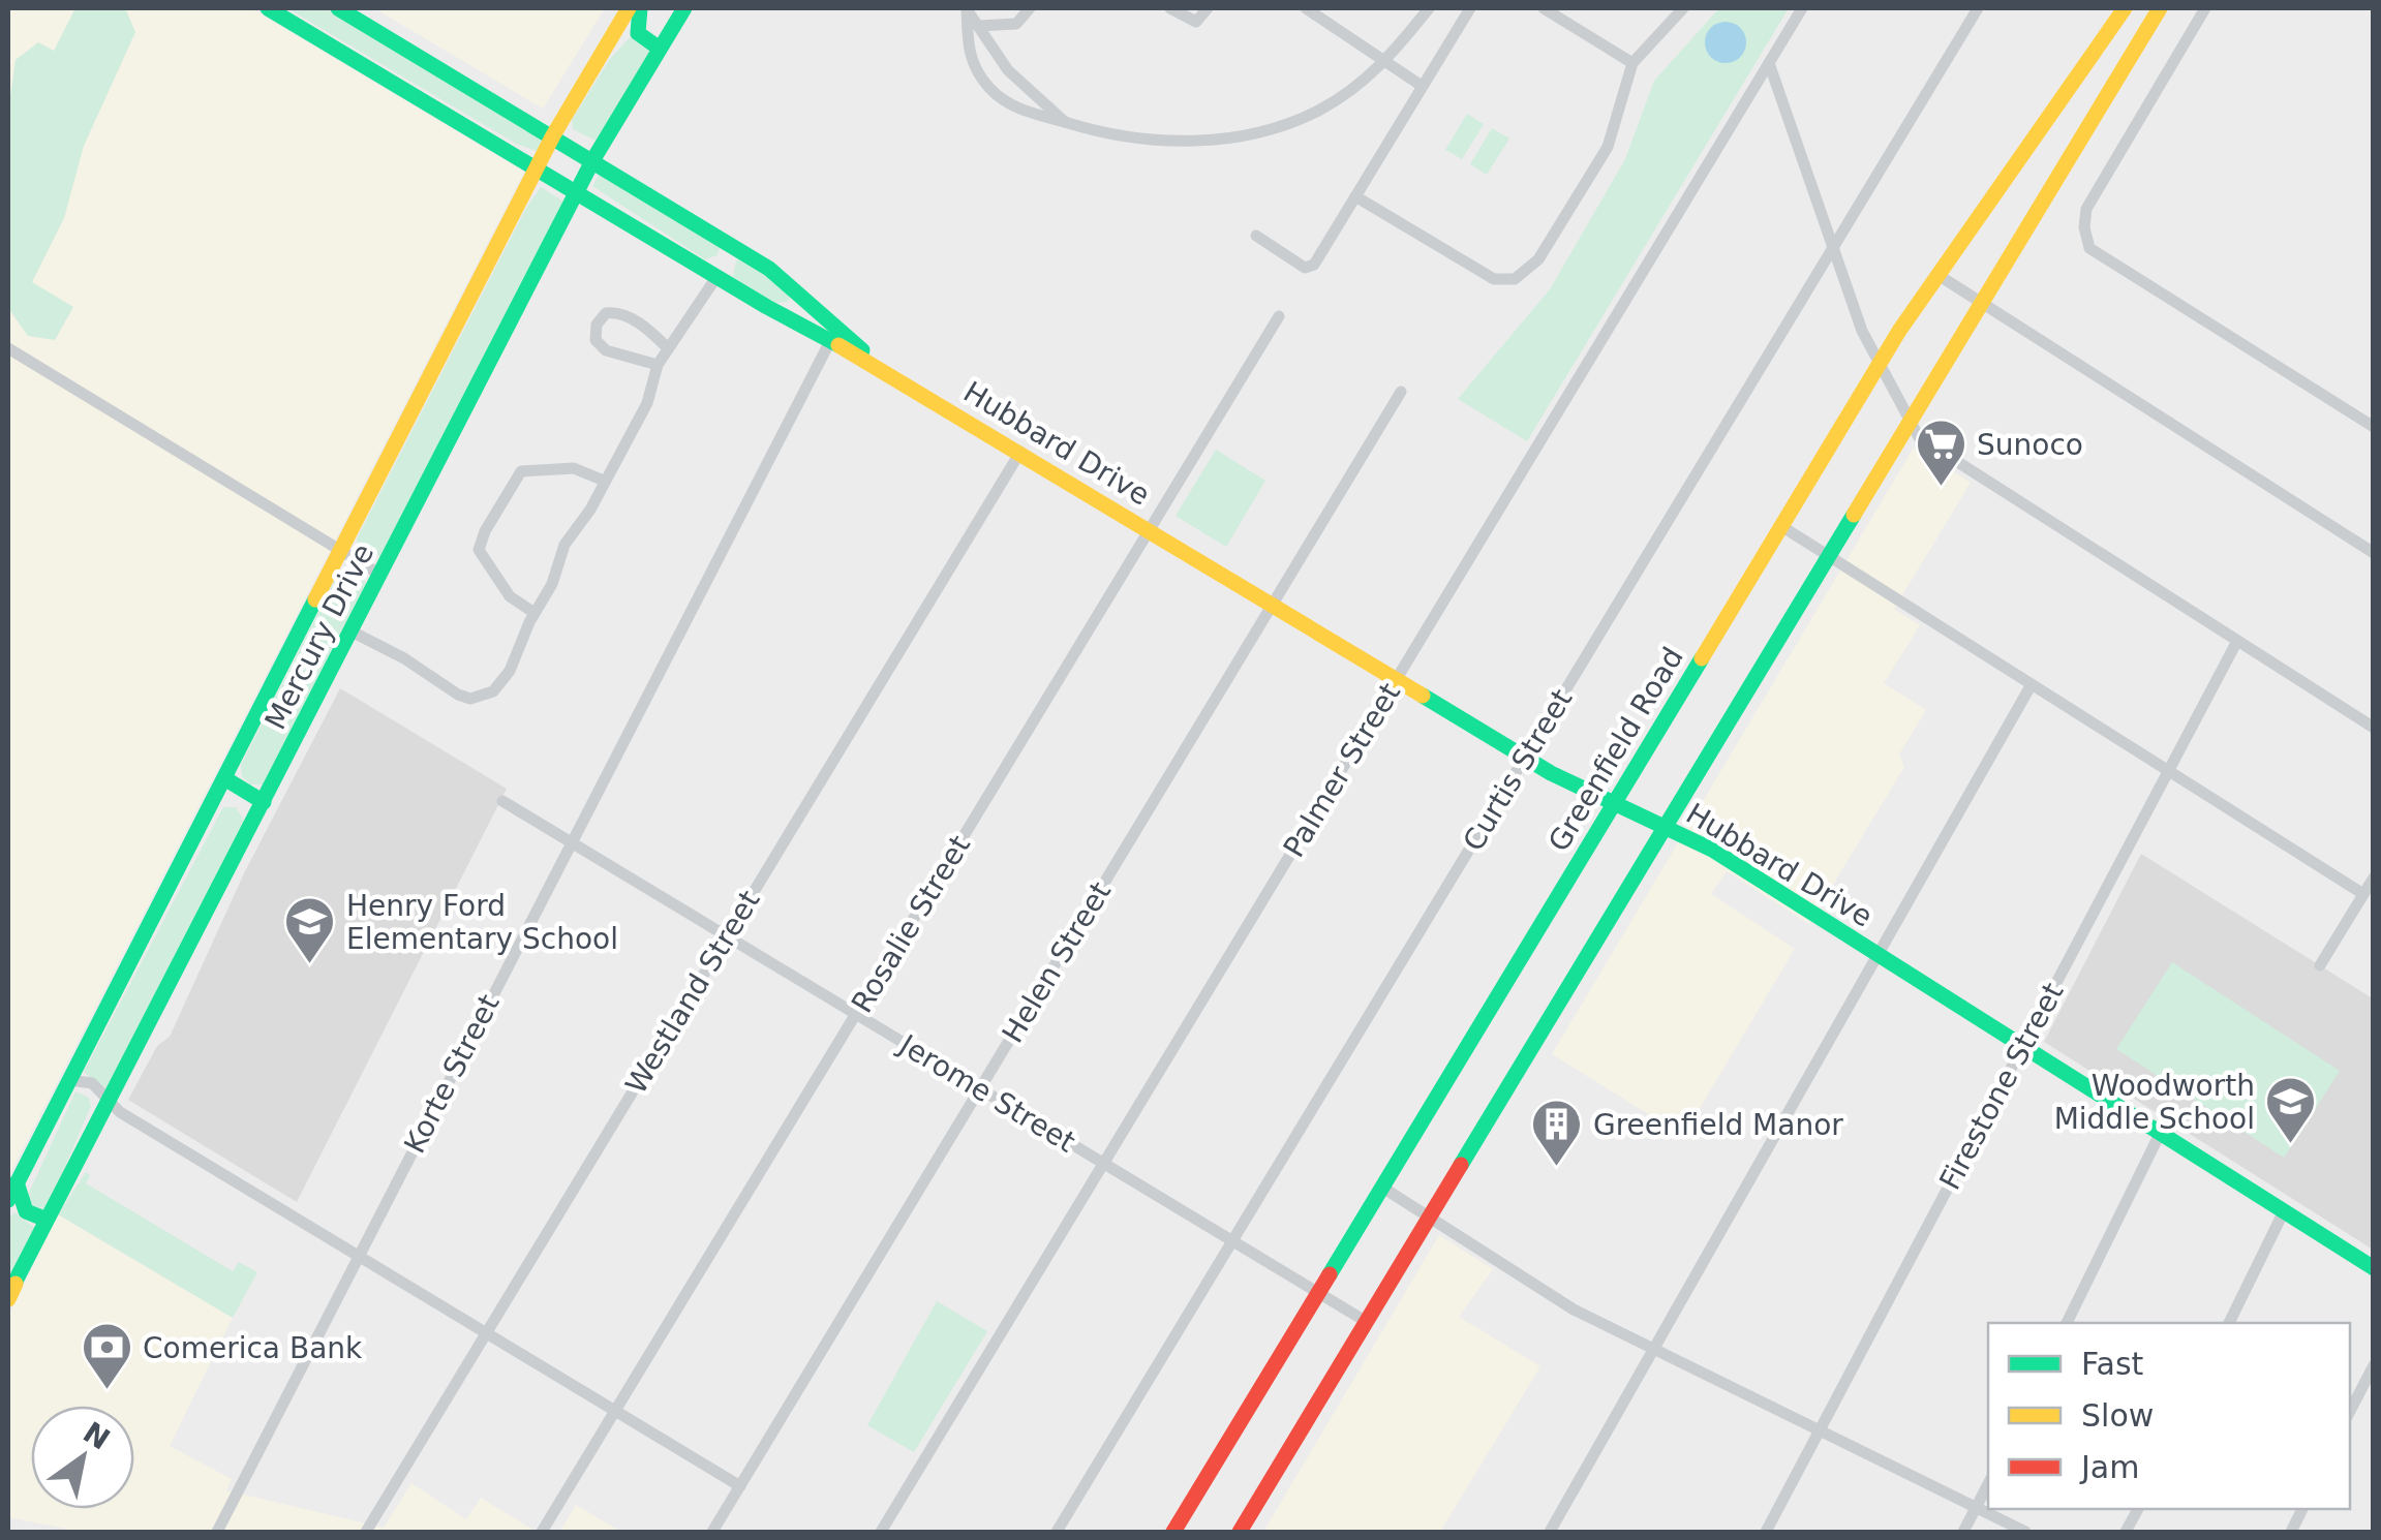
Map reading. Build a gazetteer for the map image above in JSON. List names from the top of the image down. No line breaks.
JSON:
{"streets":{"street":["Hubbard Drive","Mercury Drive","Greenfield Road","Palmer Street","Curtis Street","Rosalie Street","Helen Street","Westland Street","Korte Street","Firestone Street","Jerome Street"]},"crossings":[["Hubbard Drive","Mercury Drive"],["Hubbard Drive","Greenfield Road"],["Hubbard Drive","Palmer Street"],["Hubbard Drive","Curtis Street"],["Hubbard Drive","Rosalie Street"],["Hubbard Drive","Helen Street"],["Hubbard Drive","Westland Street"],["Hubbard Drive","Korte Street"],["Hubbard Drive","Firestone Street"],["Greenfield Road","Jerome Street"],["Palmer Street","Jerome Street"],["Curtis Street","Jerome Street"],["Rosalie Street","Jerome Street"],["Helen Street","Jerome Street"],["Westland Street","Jerome Street"],["Korte Street","Jerome Street"]],"places":{"supermarket":["Sunoco"],"school or university":["Henry Ford Elementary School","Woodworth Middle School"],"building":["Greenfield Manor"],"bank":["Comerica Bank"]},"legend":["Fast","Slow","Jam"],"north":"top right"}
